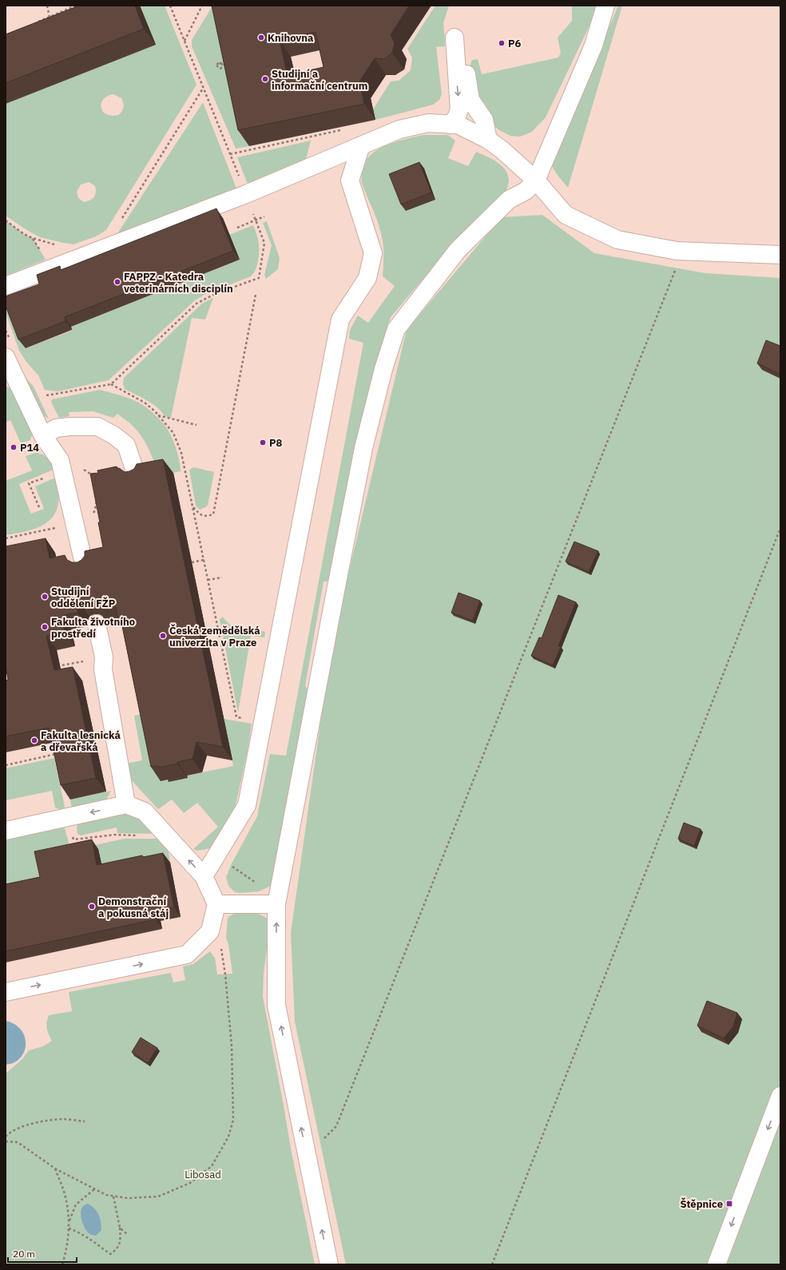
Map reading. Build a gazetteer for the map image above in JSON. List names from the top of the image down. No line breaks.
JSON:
{"parks":["Libosad"],"places":{"other":["Knihovna","P6","Studijní a informační centrum","FAPPZ - Katedra veterinárních disciplín","P8","P14","Studijní oddělení FŽP","Fakulta životního prostředí","Česká zemědělská univerzita v Praze","Fakulta lesnická a dřevařská","Demonstrační a pokusná stáj"],"transit":["Štěpnice"]},"scale_bar":"20 m"}
